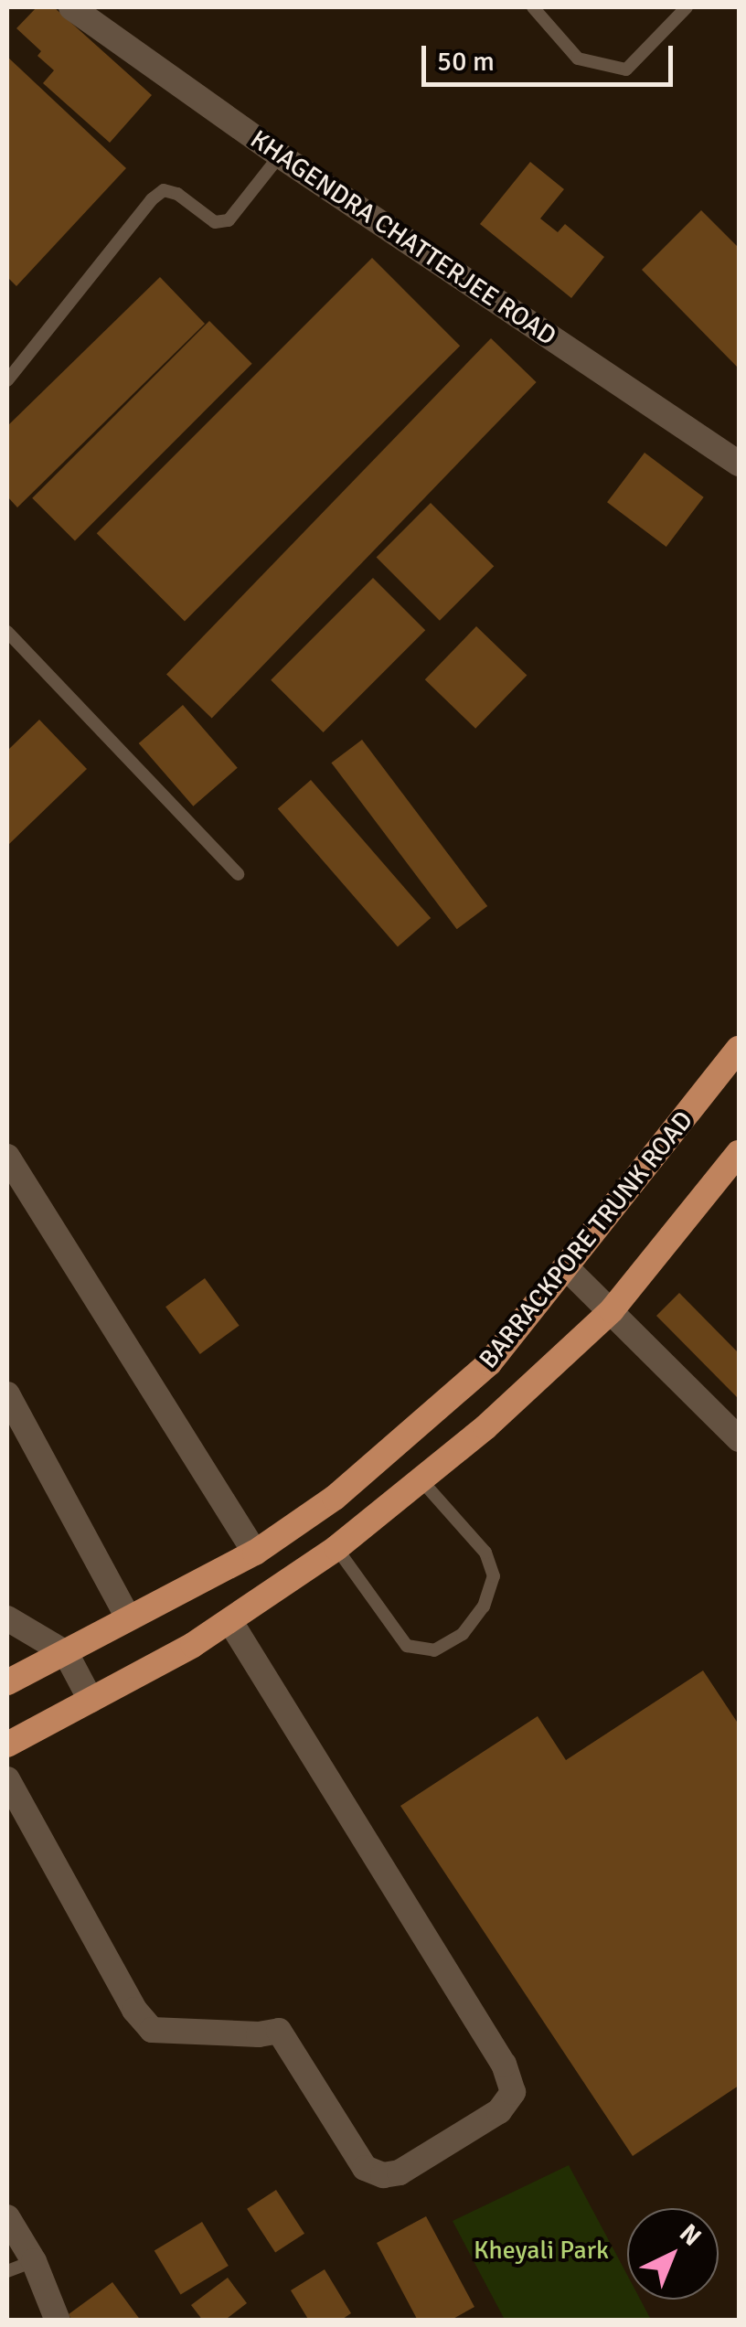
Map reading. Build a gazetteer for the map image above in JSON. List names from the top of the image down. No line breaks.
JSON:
{"streets":{"main road":["BARRACKPORE TRUNK ROAD"],"street":["KHAGENDRA CHATTERJEE ROAD"]},"parks":["Kheyali Park"],"scale_bar":"50 m","north":"top right"}
